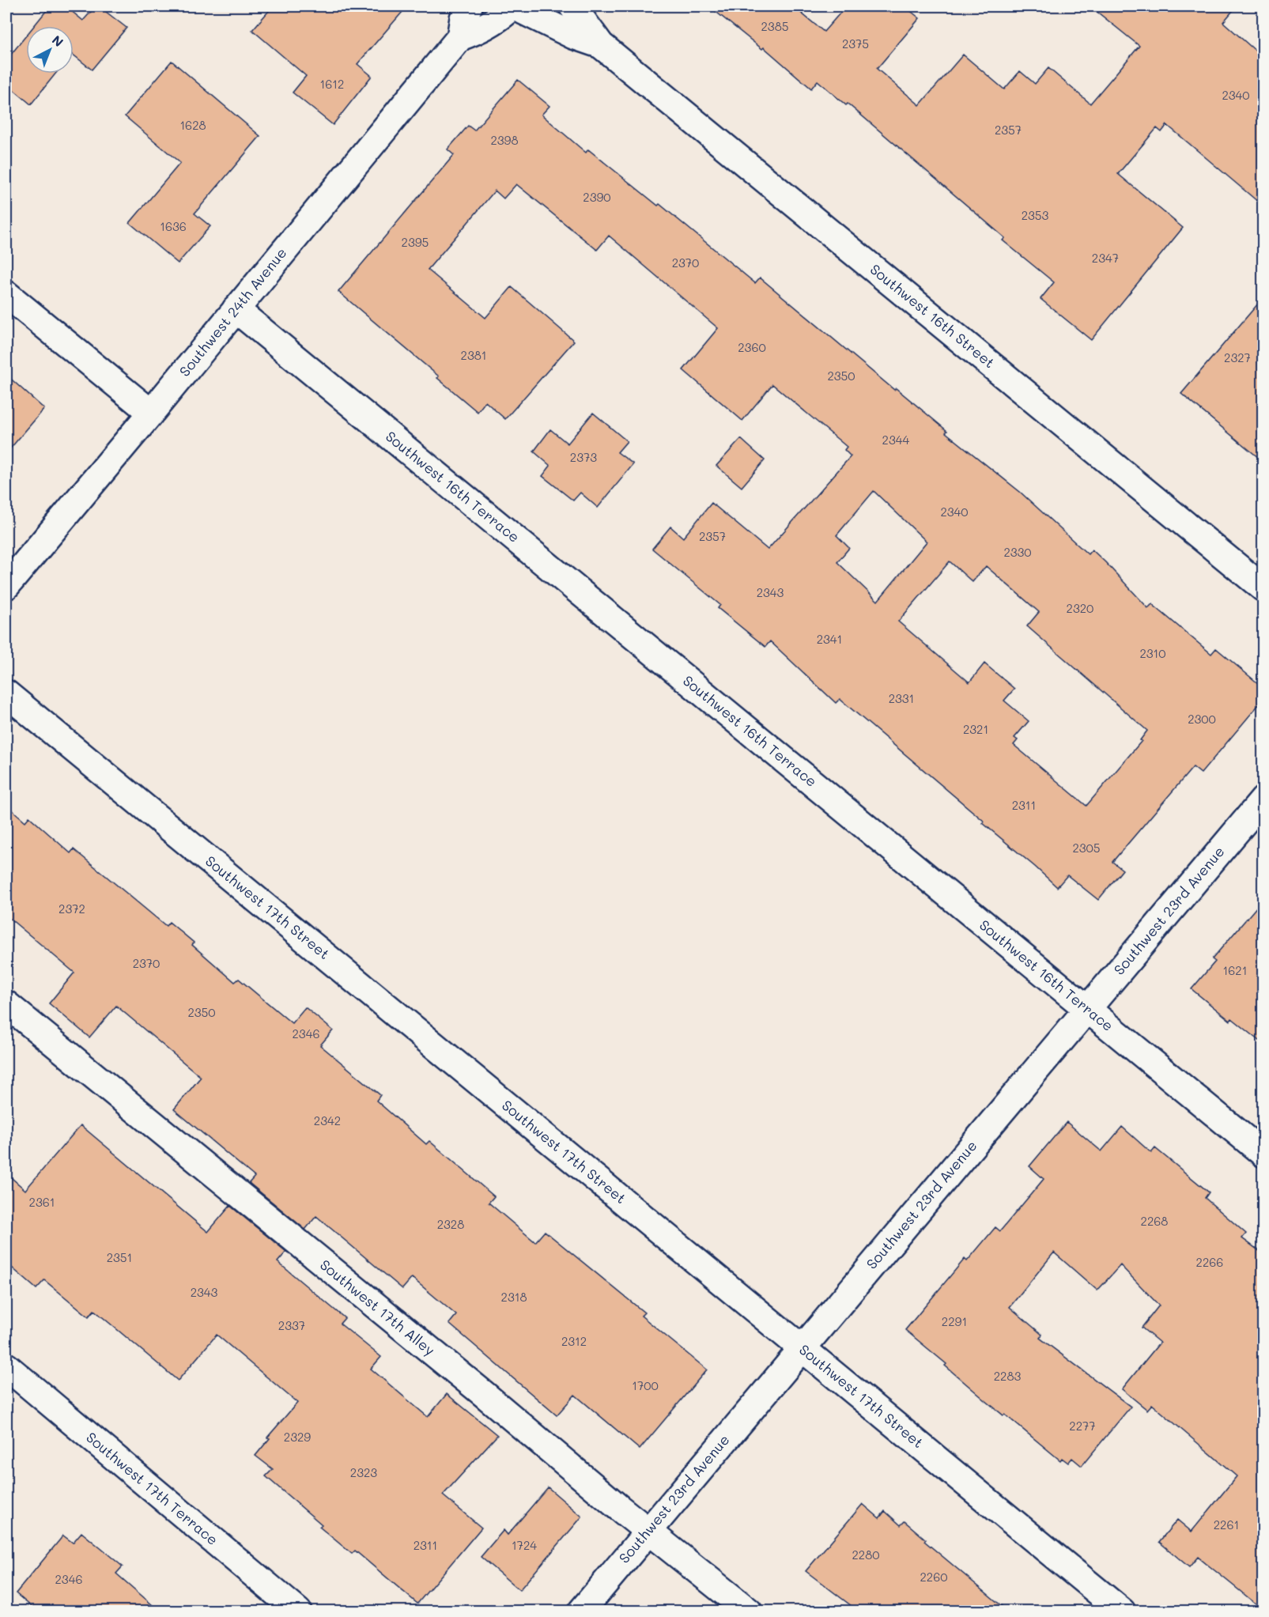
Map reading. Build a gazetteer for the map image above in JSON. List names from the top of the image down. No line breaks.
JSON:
{"streets":{"street":["Southwest 24th Avenue","Southwest 16th Street","Southwest 16th Terrace","Southwest 17th Street","Southwest 23rd Avenue","Southwest 17th Alley","Southwest 17th Terrace"]},"crossings":[["Southwest 24th Avenue","Southwest 16th Terrace"],["Southwest 16th Terrace","Southwest 23rd Avenue"],["Southwest 17th Street","Southwest 23rd Avenue"],["Southwest 23rd Avenue","Southwest 17th Alley"]],"house_numbers":["2385","2375","1612","2340","1628","2357","2398","2390","2353","1636","2395","2347","2370","2360","2381","2327","2350","2344","2373","2340","2357","2330","2343","2320","2341","2310","2331","2300","2321","2311","2305","2372","2370","1621","2350","2346","2342","2361","2268","2328","2351","2266","2343","2318","2291","2337","2312","2283","1700","2277","2329","2323","2261","2311","1724","2280","2260","2346"],"north":"top right"}
